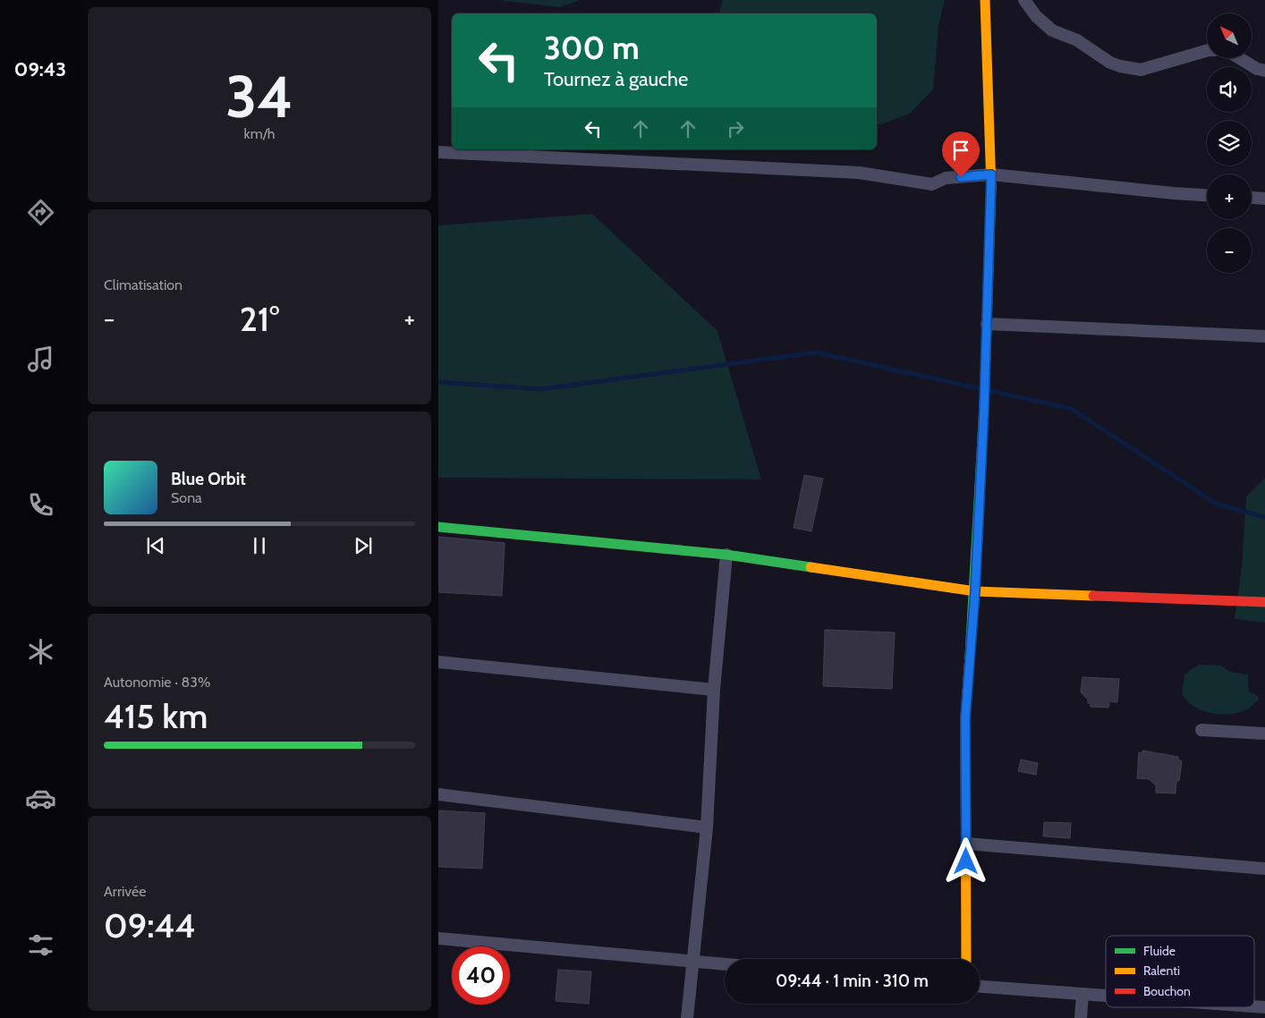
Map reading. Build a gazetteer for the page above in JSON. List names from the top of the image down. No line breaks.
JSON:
{"legend":["Fluide","Ralenti","Bouchon"],"north":"top left","page":{"tabs":"09:43","tile":[["34","km/h"],"Climatisation",["Autonomie · 83%","415 km"],["Arrivée","09:44"]],"map_buttons":["+","−"],"turn":["300 m","Tournez à gauche"],"heat":["−","21°","+"],"song":["Blue Orbit","Sona"],"limit":"40","trip":"09:44 · 1 min · 310 m"}}
